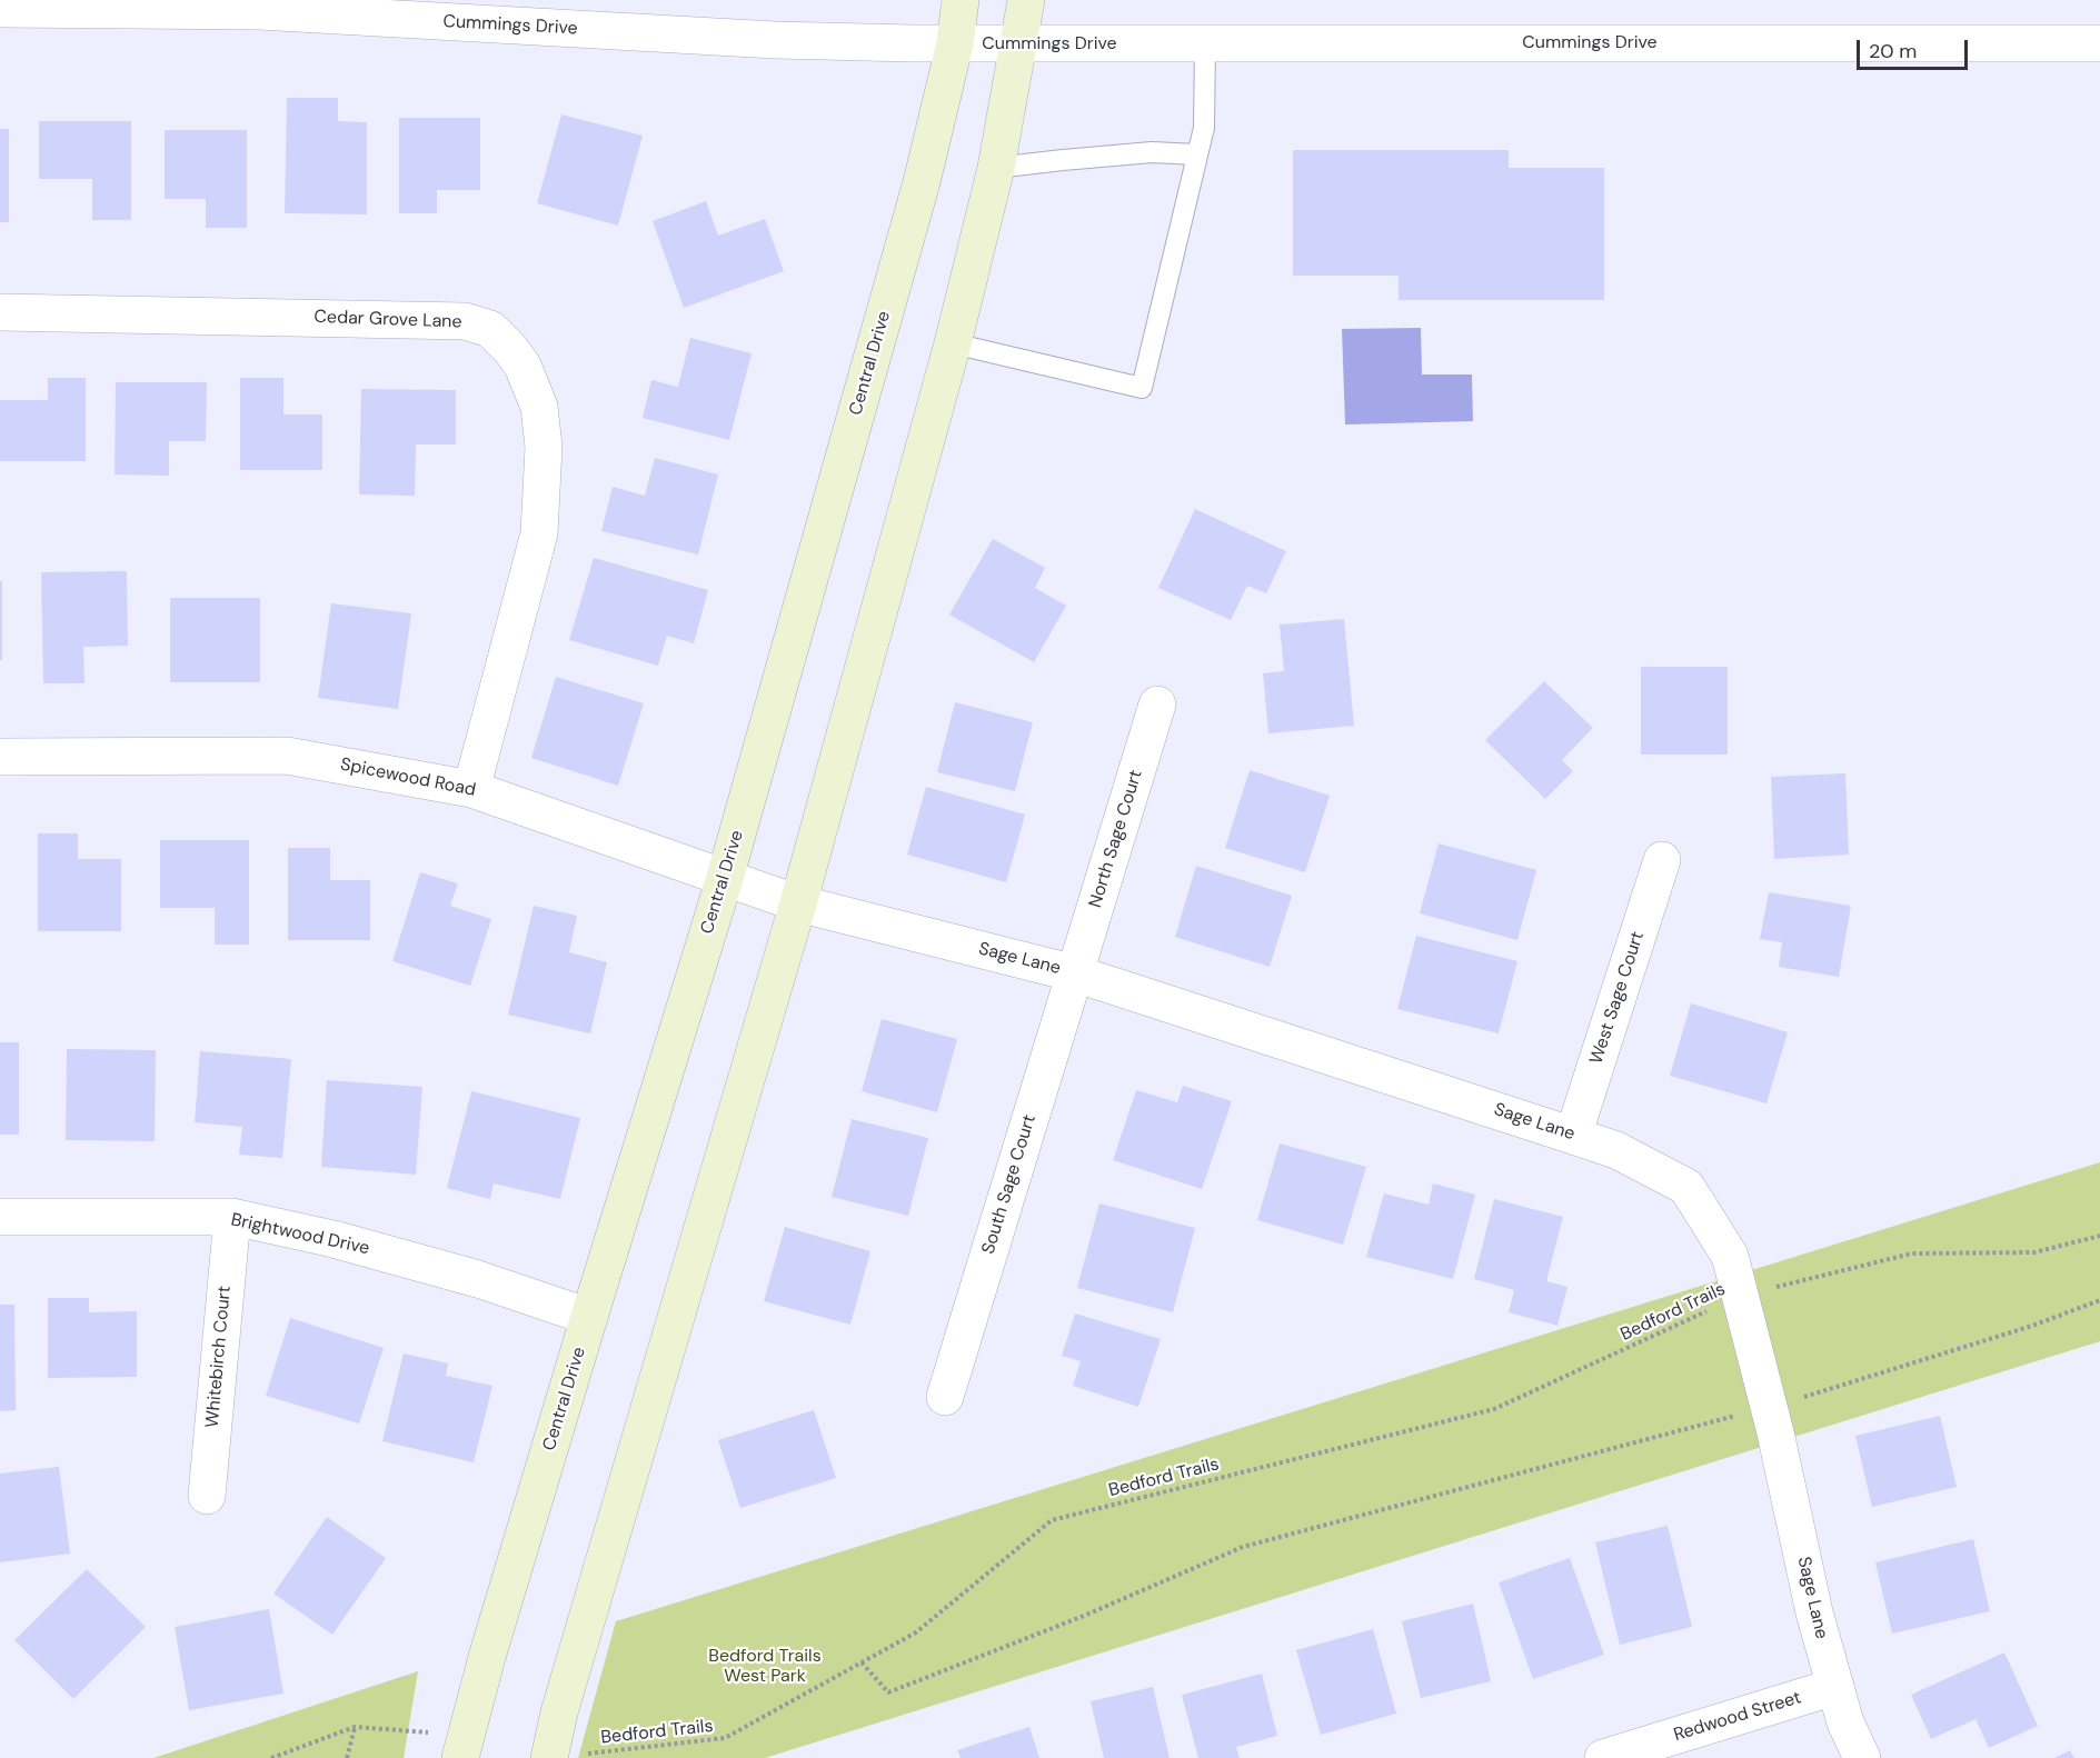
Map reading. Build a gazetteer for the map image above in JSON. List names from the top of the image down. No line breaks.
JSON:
{"streets":{"main road":["Central Drive"],"street":["Cummings Drive","Cedar Grove Lane","Spicewood Road","North Sage Court","Sage Lane","West Sage Court","South Sage Court","Brightwood Drive","Whitebirch Court","Redwood Street"],"path":["Bedford Trails"]},"crossings":[["Cummings Drive","Central Drive"],["Cedar Grove Lane","Spicewood Road"],["Central Drive","Spicewood Road"],["Central Drive","Brightwood Drive"],["Spicewood Road","Sage Lane"],["North Sage Court","Sage Lane"],["North Sage Court","South Sage Court"],["Sage Lane","West Sage Court"],["Sage Lane","South Sage Court"],["Sage Lane","Bedford Trails"],["Sage Lane","Redwood Street"],["Brightwood Drive","Whitebirch Court"]],"parks":["Bedford Trails West Park"],"scale_bar":"20 m"}
